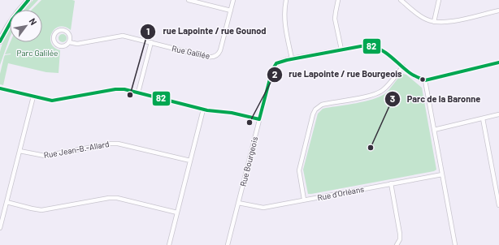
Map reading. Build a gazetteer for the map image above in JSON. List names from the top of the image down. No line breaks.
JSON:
{"streets":{"street":["Rue Galilée","Rue Jean-B.-Allard","Rue Bourgeois","Rue d'Orléans"]},"crossings":[["Rue Bourgeois","Rue d'Orléans"]],"parks":["Parc Galilée"],"places":["rue Lapointe / rue Gounod","rue Lapointe / rue Bourgeois","Parc de la Baronne"],"lines":["transit line 82"],"north":"top right"}
